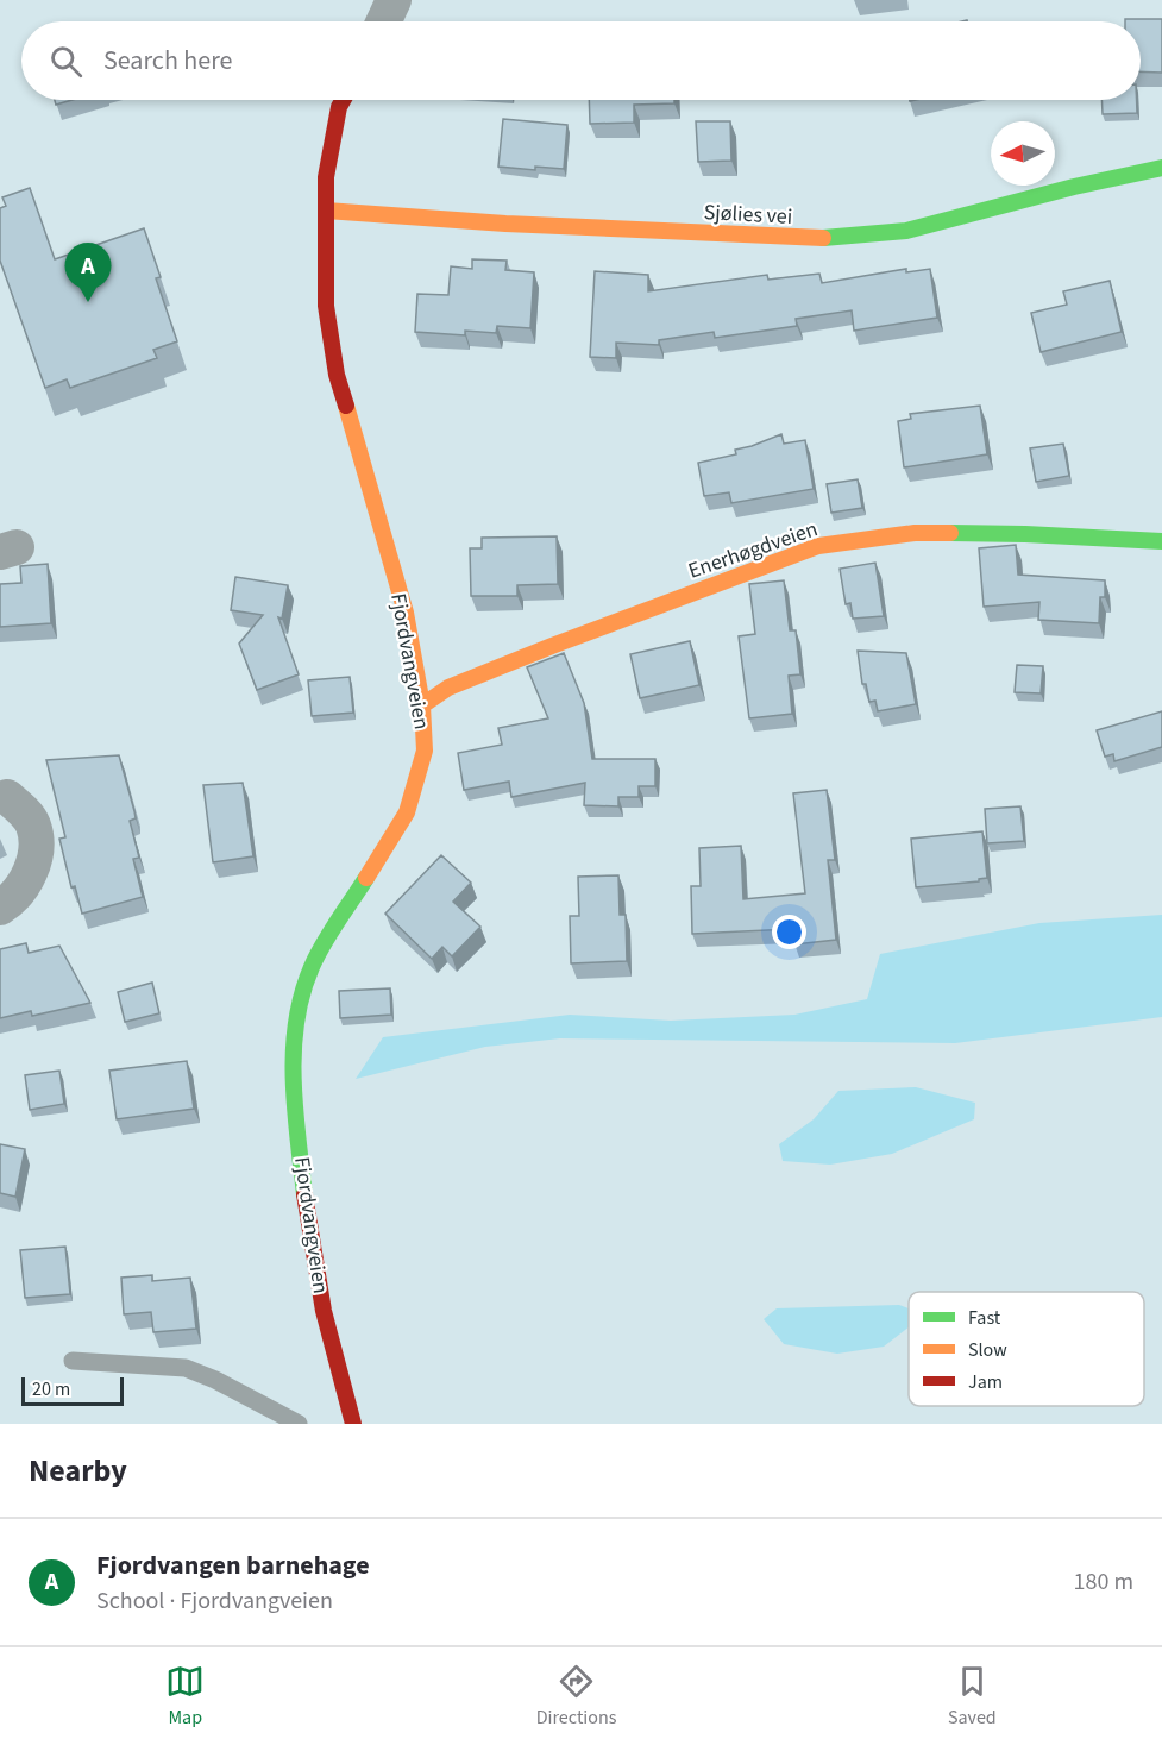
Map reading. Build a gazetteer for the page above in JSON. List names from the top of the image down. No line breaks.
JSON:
{"streets":{"street":["Sjølies vei","Enerhøgdveien","Fjordvangveien"]},"crossings":[["Sjølies vei","Fjordvangveien"],["Enerhøgdveien","Fjordvangveien"]],"legend":["Fast","Slow","Jam"],"scale_bar":"20 m","north":"left","page":{"search":"Search here","pins":"A","scale":"20 m","heading":"Nearby","list":[{"mark":"A","name":"Fjordvangen barnehage","note":"School · Fjordvangveien","value":"180 m"}],"nav":["Map","Directions","Saved"]}}
